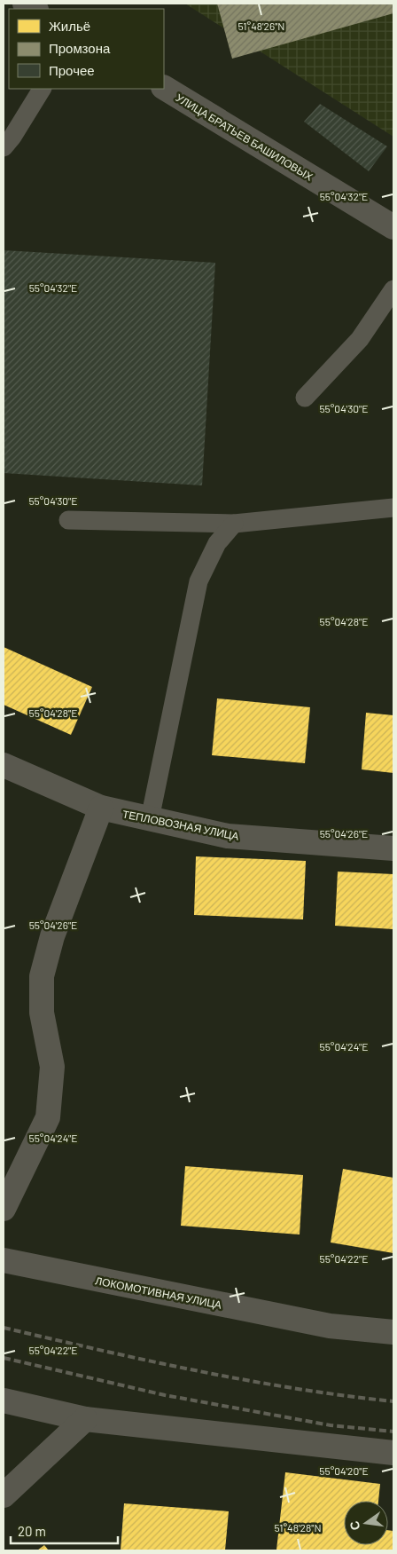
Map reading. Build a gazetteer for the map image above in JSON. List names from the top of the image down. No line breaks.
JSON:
{"streets":{"street":["УЛИЦА БРАТЬЕВ БАШИЛОВЫХ","ТЕПЛОВОЗНАЯ УЛИЦА","ЛОКОМОТИВНАЯ УЛИЦА"]},"legend":["Жильё","Промзона","Прочее"],"scale_bar":"20 m","north":"left","coordinates":["51°48'26\"N","55°04'32\"E","55°04'30\"E","55°04'28\"E","55°04'26\"E","55°04'24\"E","55°04'22\"E","55°04'20\"E","51°48'28\"N"]}
